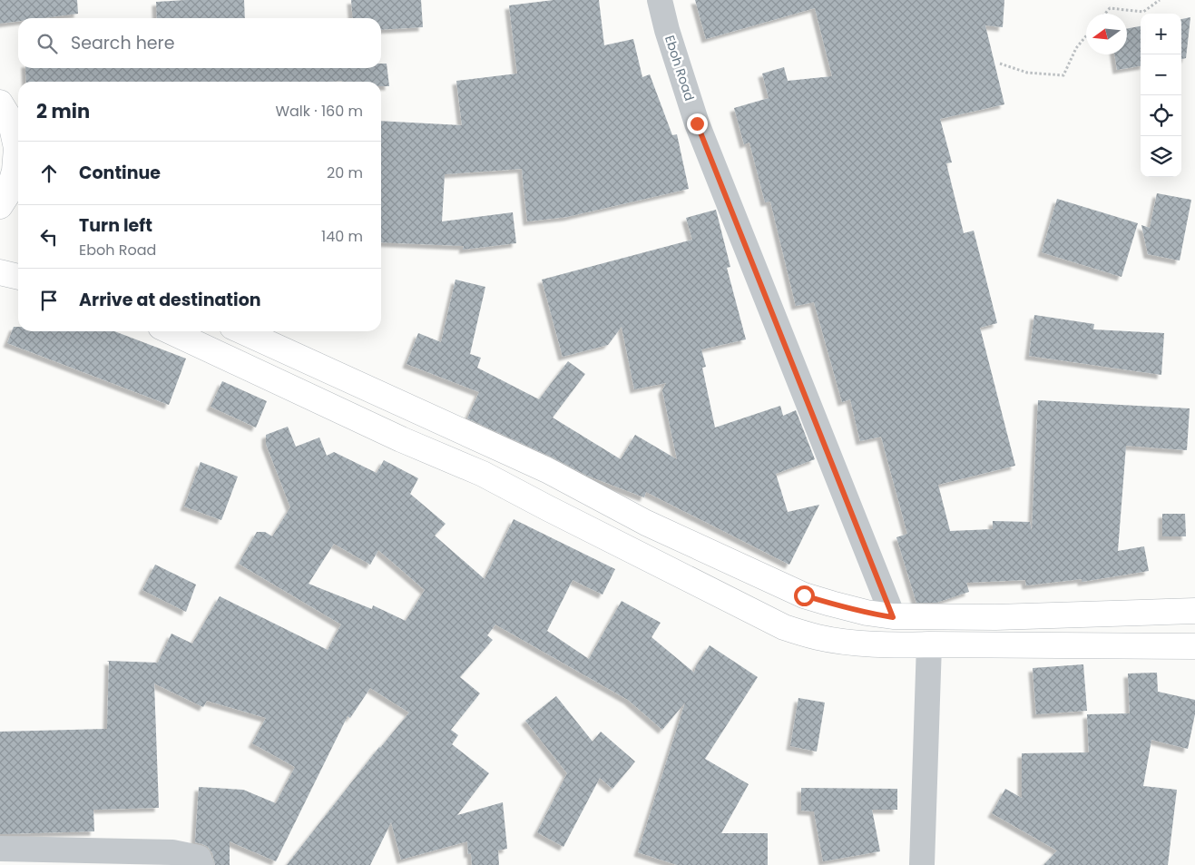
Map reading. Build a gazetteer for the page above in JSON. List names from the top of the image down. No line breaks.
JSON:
{"streets":{"street":["Eboh Road"]},"north":"left","page":{"map_buttons":["+","−"],"search":"Search here","heading":["2 min","Walk · 160 m"],"list":[["Continue","20 m"],["Turn left","Eboh Road","140 m"],"Arrive at destination"]}}
